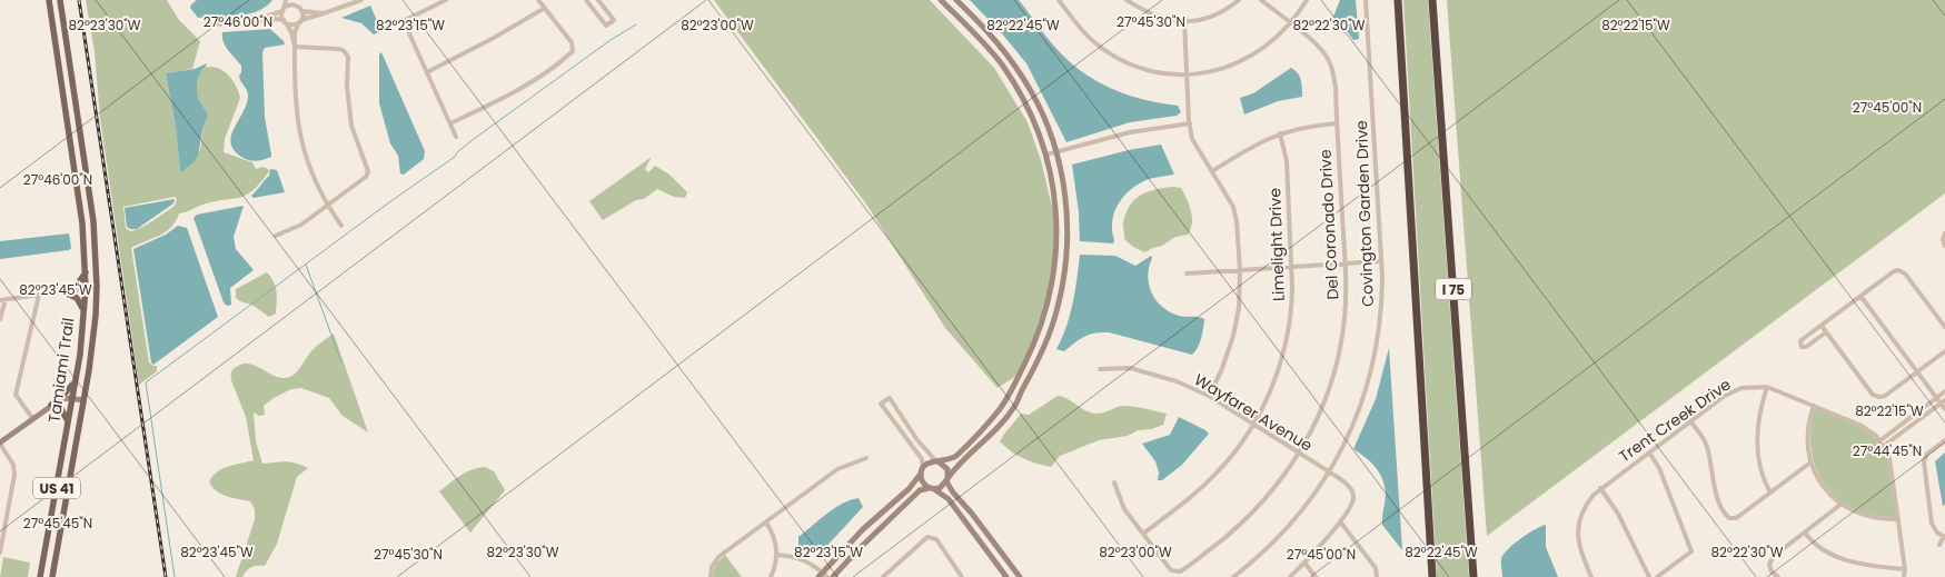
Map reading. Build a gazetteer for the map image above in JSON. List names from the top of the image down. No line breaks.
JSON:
{"streets":{"highway":["I 75"],"main road":["Tamiami Trail","US 41"],"street":["Covington Garden Drive","Del Coronado Drive","Limelight Drive","Wayfarer Avenue","Trent Creek Drive"]},"crossings":[["Covington Garden Drive","Wayfarer Avenue"],["Del Coronado Drive","Limelight Drive"],["Del Coronado Drive","Wayfarer Avenue"],["Limelight Drive","Wayfarer Avenue"]],"coordinates":["27°46'00\"N","27°45'30\"N","82°23'30\"W","82°23'15\"W","82°23'00\"W","82°22'45\"W","82°22'30\"W","82°22'15\"W","27°45'00\"N","82°23'45\"W","27°44'45\"N","27°45'45\"N"]}
